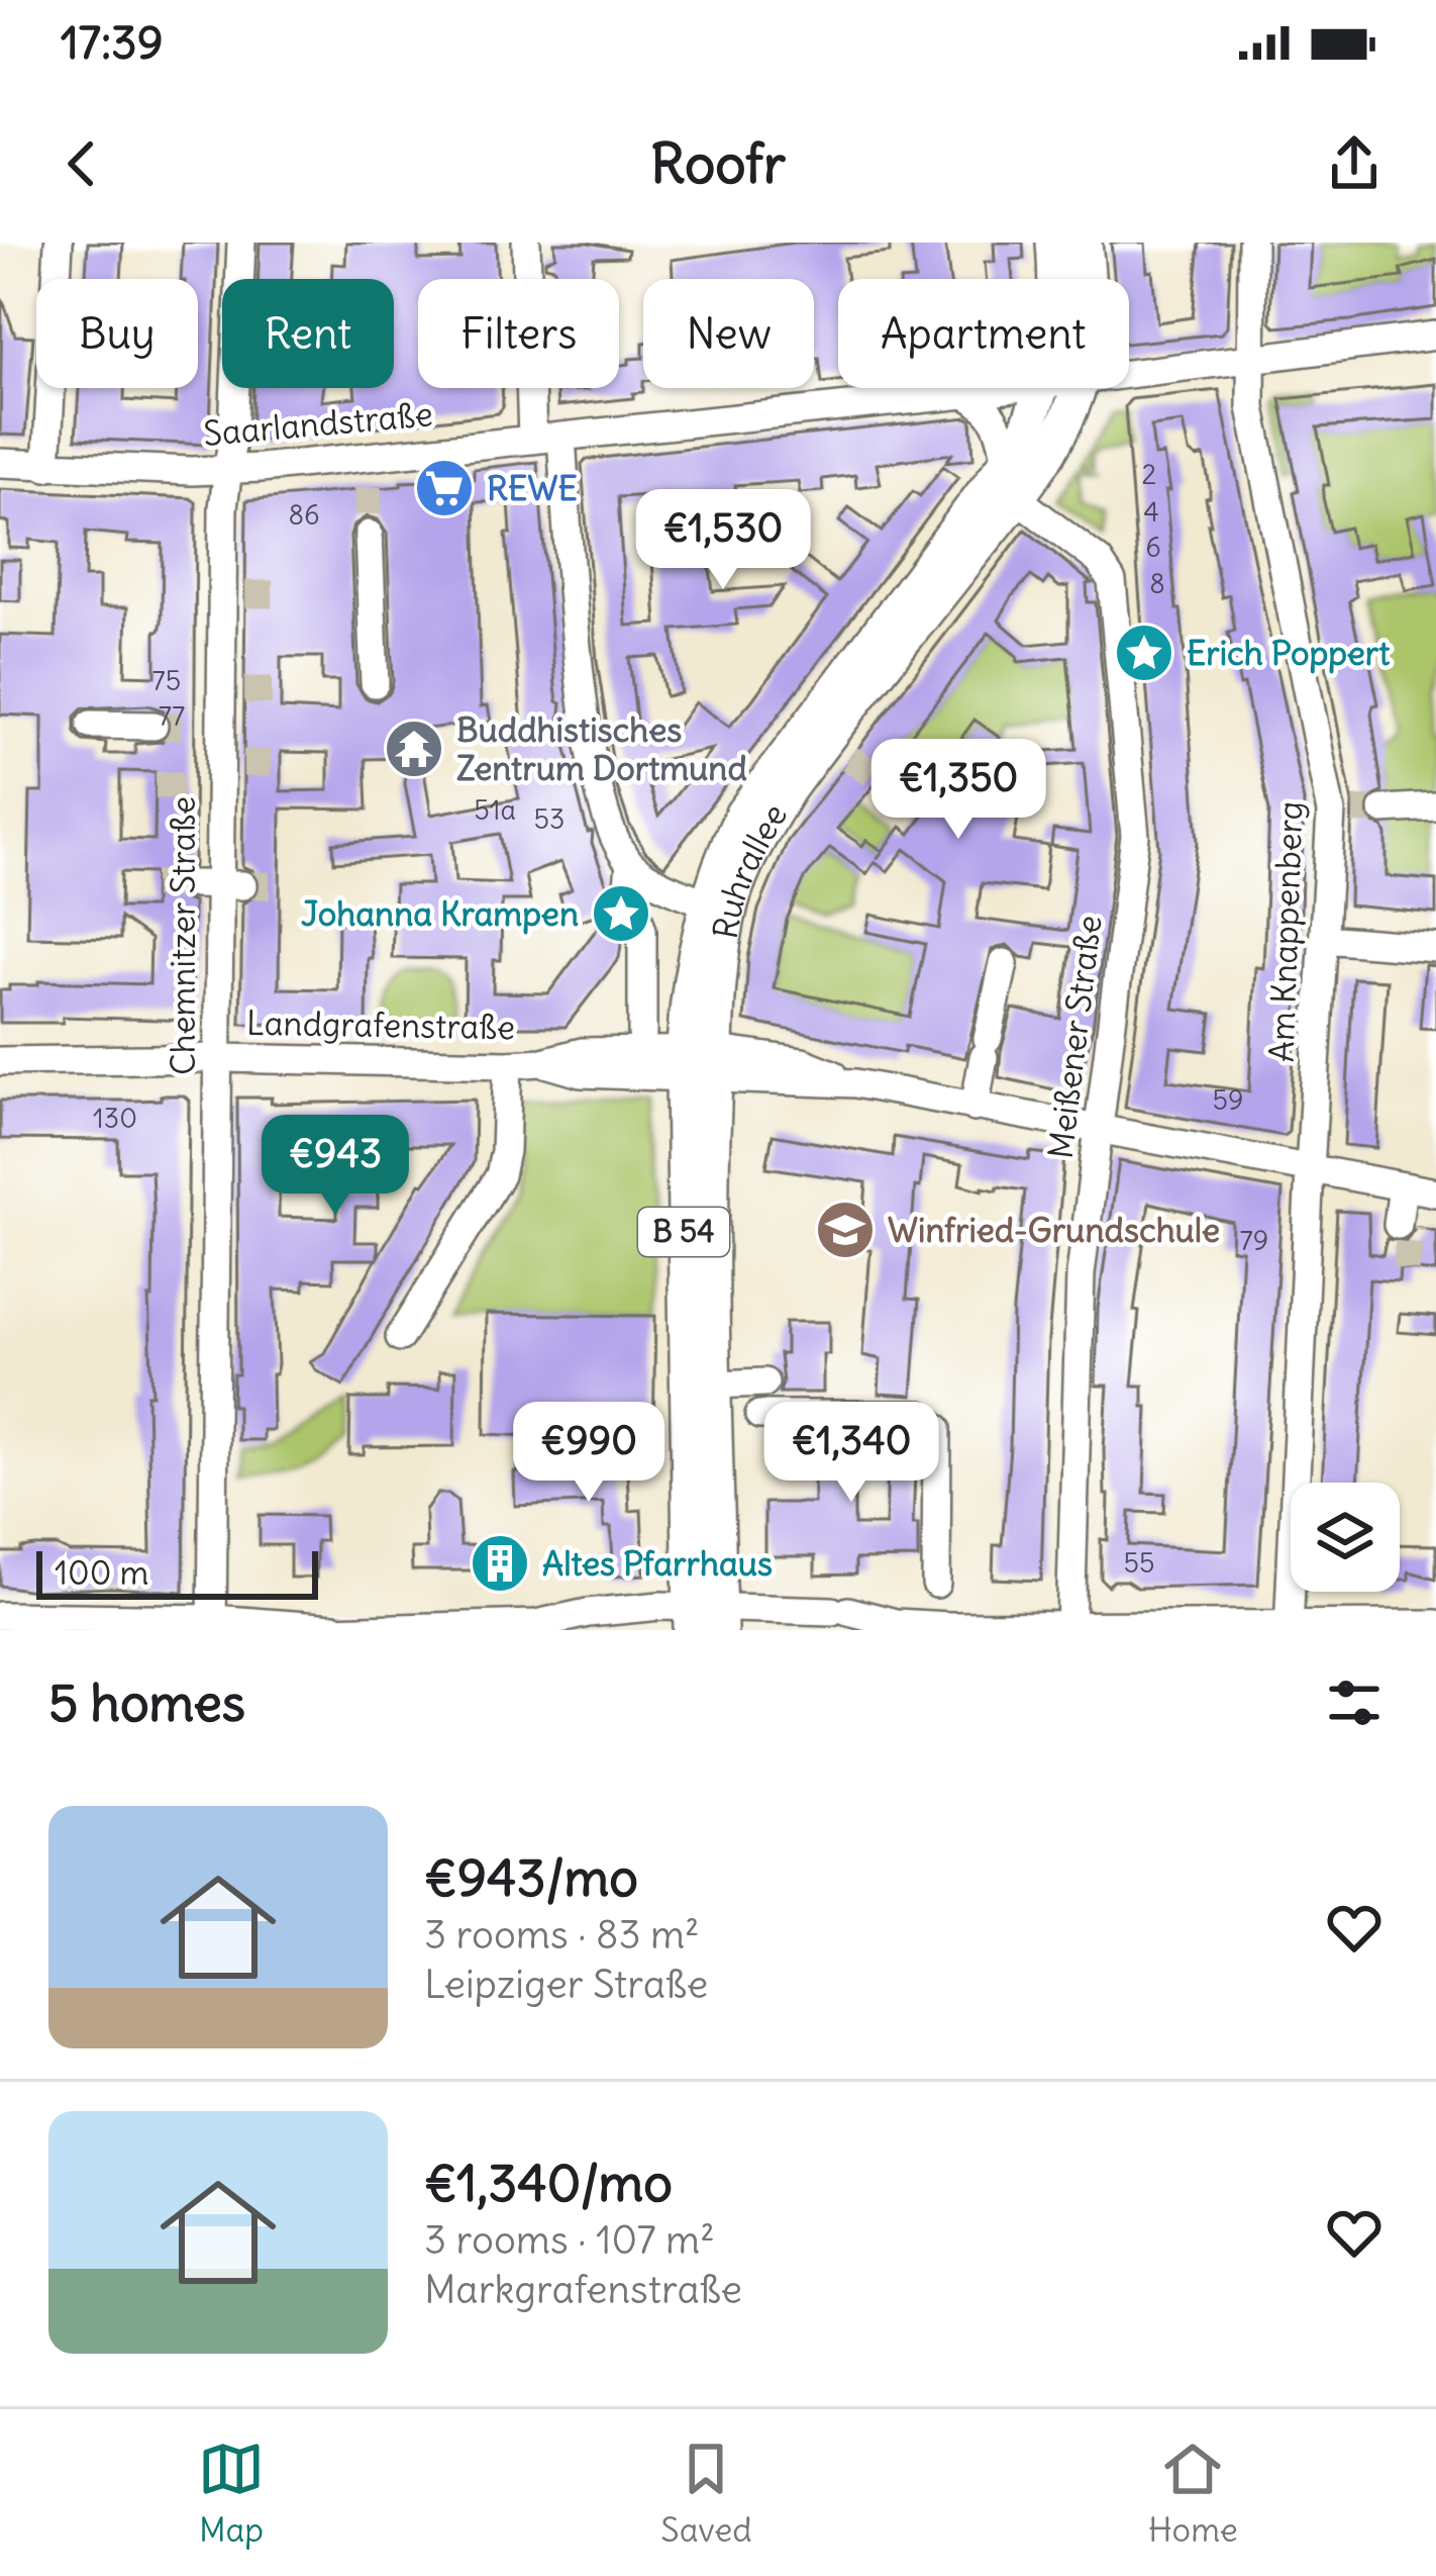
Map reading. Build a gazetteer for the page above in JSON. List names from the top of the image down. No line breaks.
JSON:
{"streets":{"main road":["Ruhrallee","B 54"],"street":["Saarlandstraße","Am Knappenberg","Chemnitzer Straße","Landgrafenstraße","Meißener Straße"]},"crossings":[["Saarlandstraße","Am Knappenberg"],["Saarlandstraße","Chemnitzer Straße"],["Ruhrallee","Landgrafenstraße"],["Ruhrallee","Meißener Straße"],["Am Knappenberg","Landgrafenstraße"],["Chemnitzer Straße","Landgrafenstraße"],["Landgrafenstraße","Meißener Straße"]],"places":{"supermarket":["REWE"],"place":["Erich Poppert","Johanna Krampen"],"temple":["Buddhistisches Zentrum Dortmund"],"school or university":["Winfried-Grundschule"],"building":["Altes Pfarrhaus"]},"house_numbers":["2","4","86","6","8","75","77","51a","53","59","130","79","55"],"scale_bar":"100 m","page":{"status":"17:39","header":"Roofr","chip":["Buy","Rent","Filters","New","Apartment"],"price":["€1,530","€1,350","€943","€990","€1,340"],"scale":"100 m","heading":"5 homes","list":[{"name":"€943/mo","note":"3 rooms · 83 m² · Leipziger Straße"},{"name":"€1,340/mo","note":"3 rooms · 107 m² · Markgrafenstraße"}],"tabs":["Map","Saved","Home"]}}
